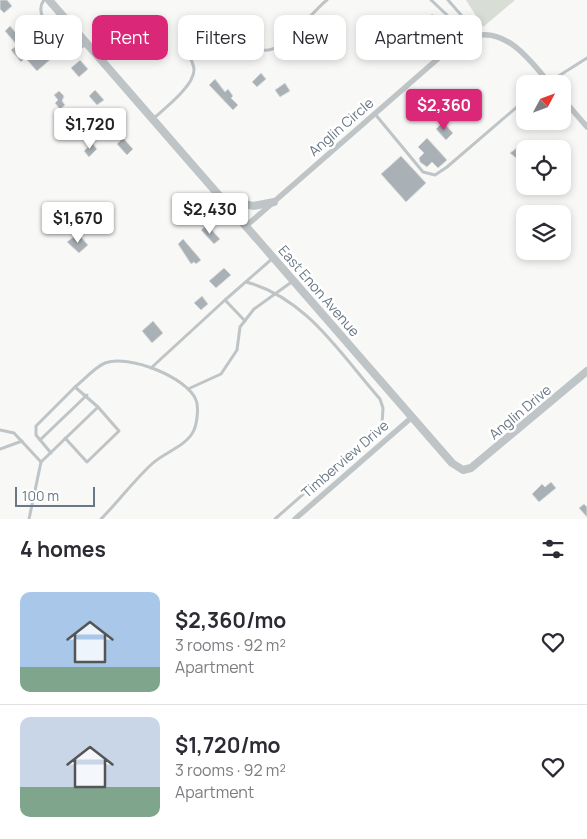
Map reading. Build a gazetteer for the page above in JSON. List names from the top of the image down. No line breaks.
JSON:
{"streets":{"street":["Anglin Circle","East Enon Avenue","Anglin Drive","Timberview Drive"]},"crossings":[["Anglin Circle","East Enon Avenue"],["East Enon Avenue","Anglin Drive"],["East Enon Avenue","Timberview Drive"]],"scale_bar":"100 m","north":"top right","page":{"chip":["Buy","Rent","Filters","New","Apartment"],"price":["$2,360","$1,720","$2,430","$1,670"],"scale":"100 m","heading":"4 homes","list":[{"name":"$2,360/mo","note":"3 rooms · 92 m² · Apartment"},{"name":"$1,720/mo","note":"3 rooms · 92 m² · Apartment"}]}}
